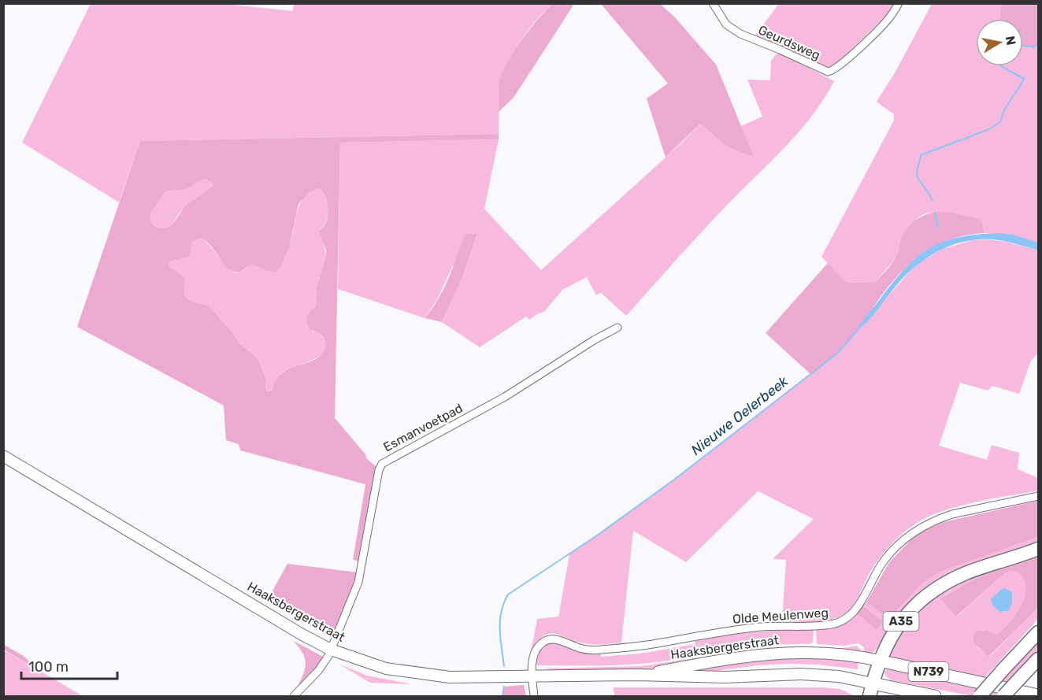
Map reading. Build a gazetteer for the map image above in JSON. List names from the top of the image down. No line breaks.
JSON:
{"streets":{"highway":["A35"],"main road":["Haaksbergerstraat","N739"],"street":["Geurdsweg","Esmanvoetpad","Olde Meulenweg"]},"crossings":[["Esmanvoetpad","Haaksbergerstraat"],["Haaksbergerstraat","Olde Meulenweg"],["Haaksbergerstraat","A35"]],"water":["Nieuwe Oelerbeek"],"scale_bar":"100 m","north":"right"}
